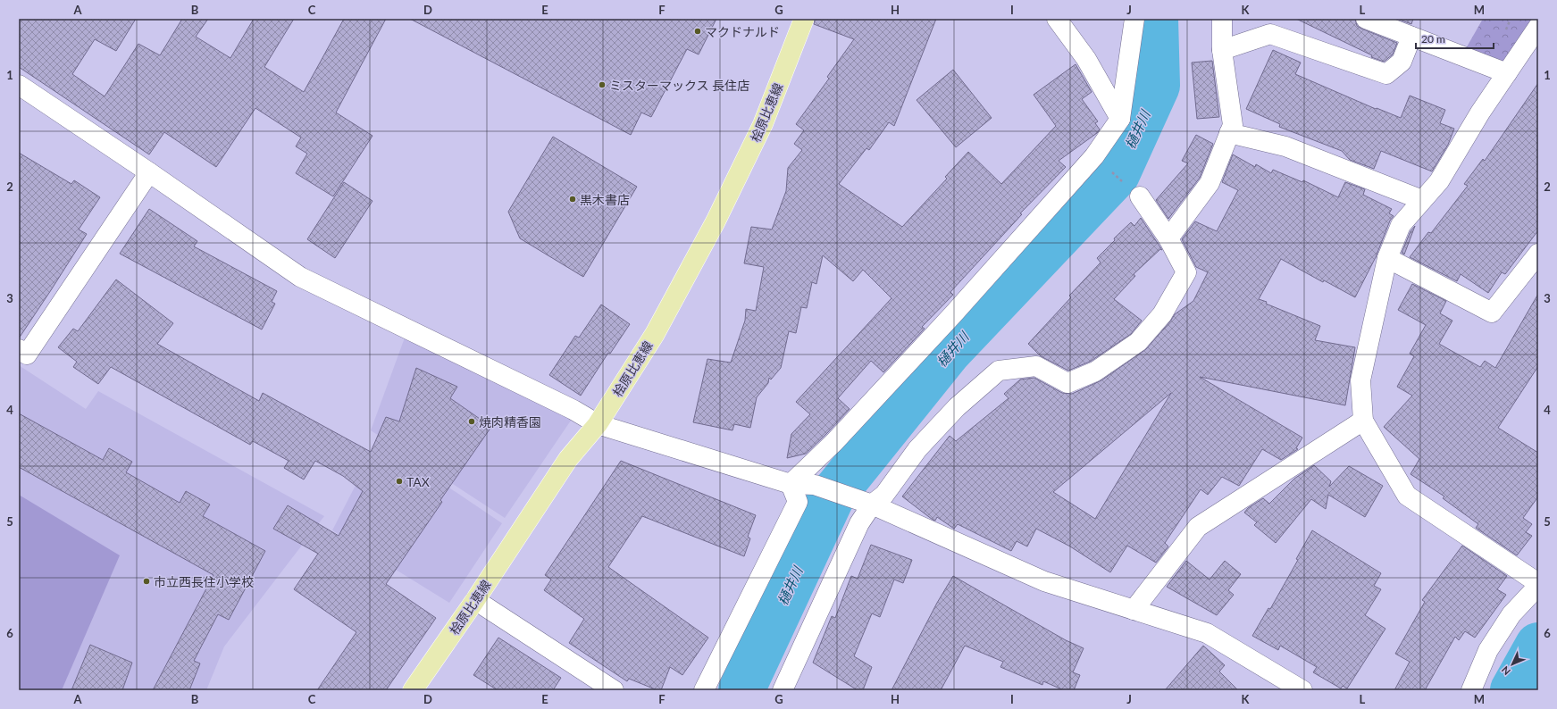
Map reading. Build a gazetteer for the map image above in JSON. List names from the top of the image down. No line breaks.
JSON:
{"streets":{"main road":["桧原比恵線"]},"water":["樋井川"],"places":["マクドナルド","ミスターマックス 長住店","黒木書店","焼肉精香園","TAX","市立西長住小学校"],"scale_bar":"20 m","north":"bottom left","grid":{"columns":["A","B","C","D","E","F","G","H","I","J","K","L","M"],"rows":["1","2","3","4","5","6"]}}
